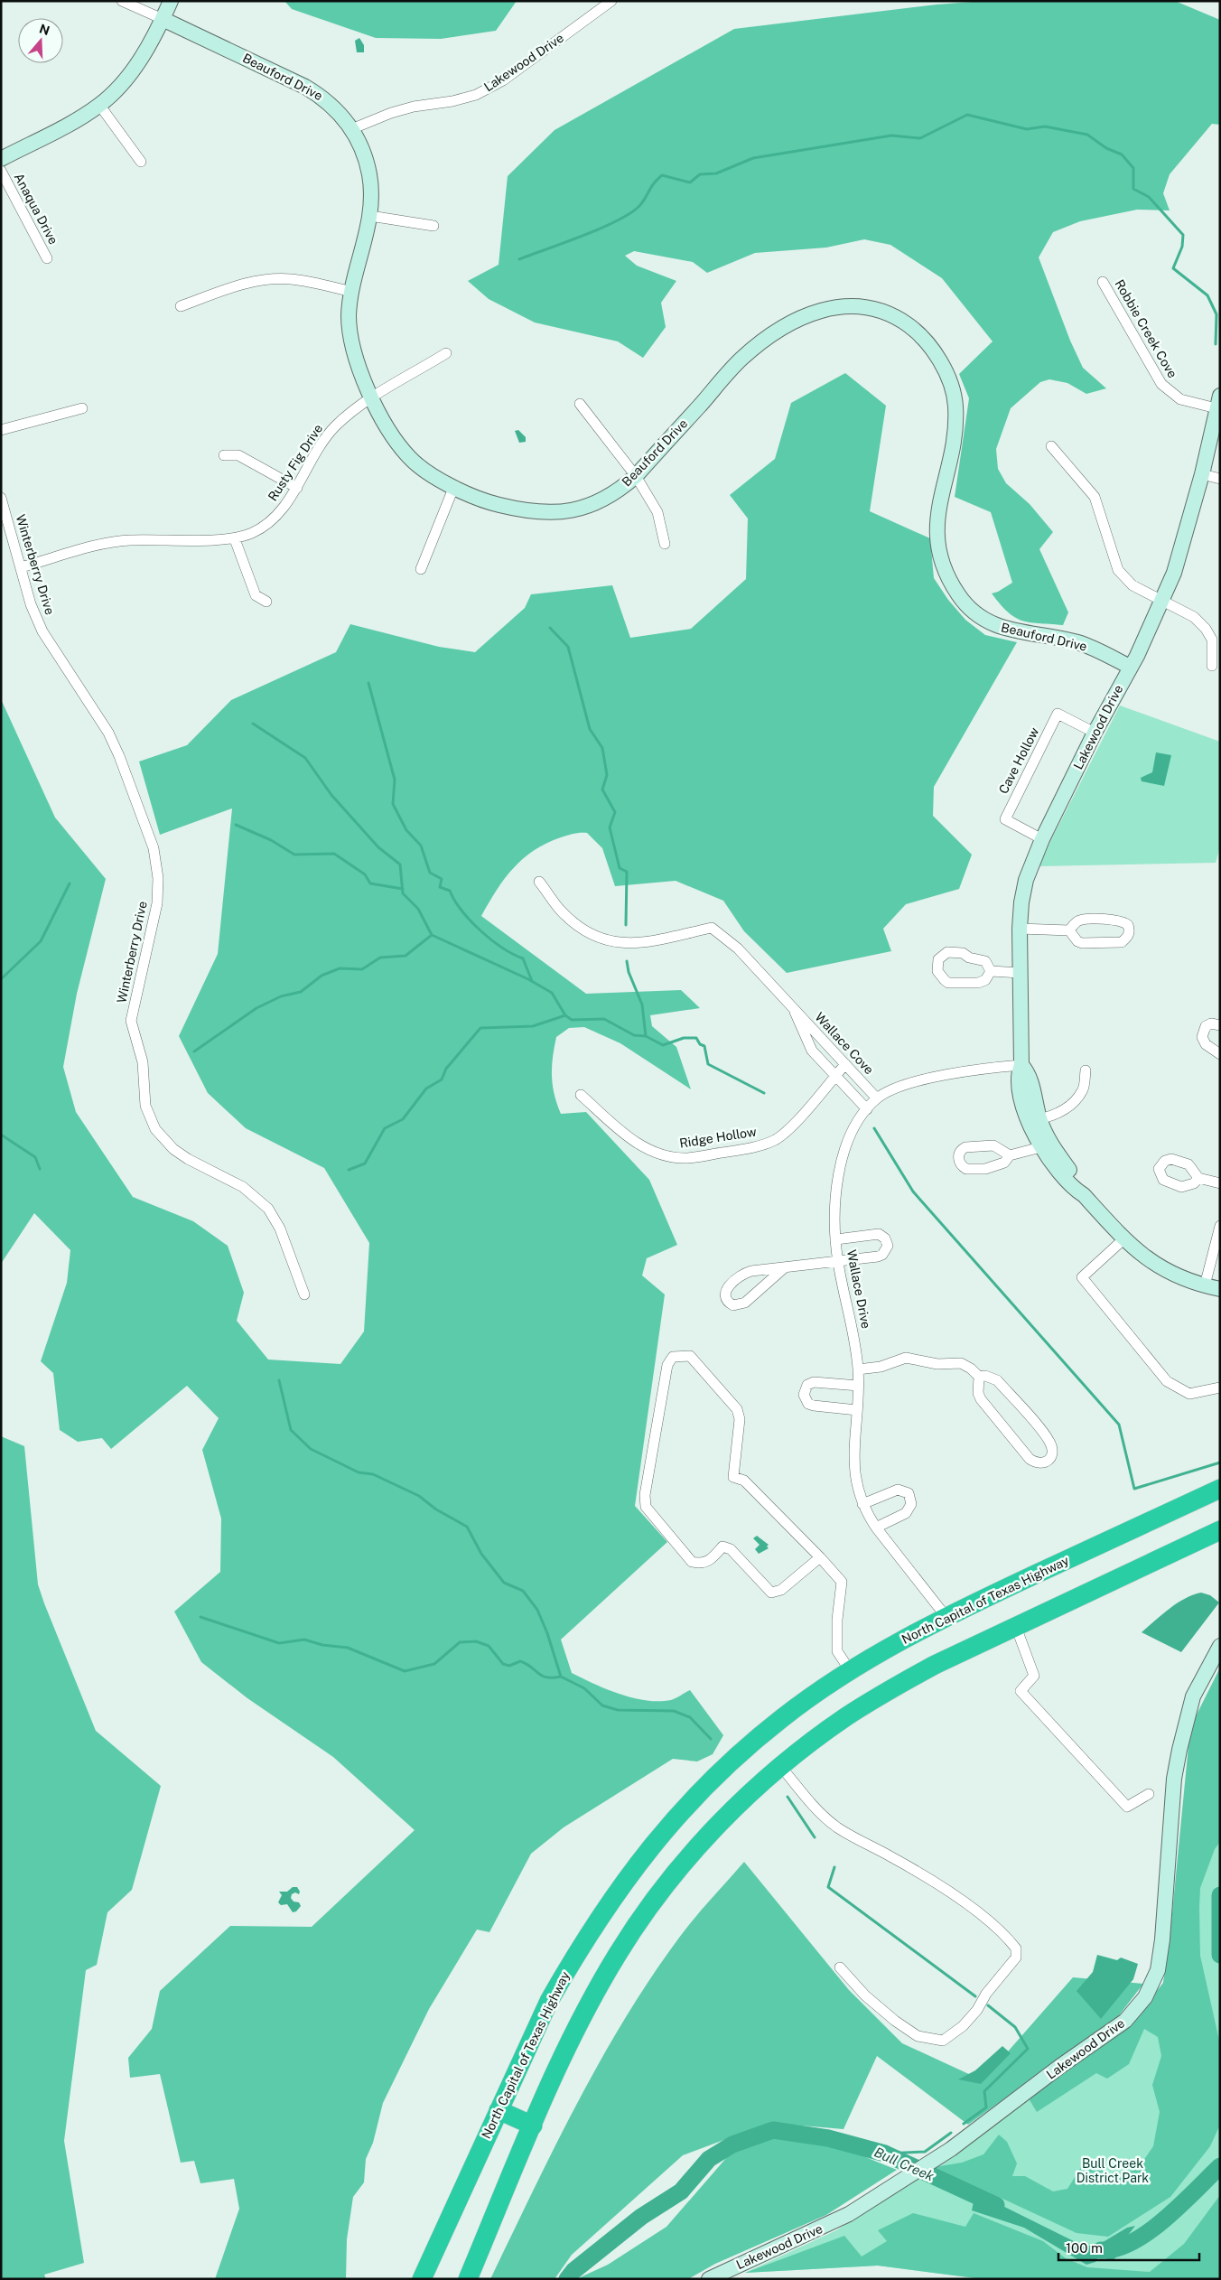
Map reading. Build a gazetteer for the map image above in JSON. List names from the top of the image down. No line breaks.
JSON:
{"streets":{"highway":["North Capital of Texas Highway"],"street":["Lakewood Drive","Beauford Drive","Anaqua Drive","Robbie Creek Cove","Rusty Fig Drive","Winterberry Drive","Cave Hollow","Wallace Cove","Ridge Hollow","Wallace Drive"]},"crossings":[["Lakewood Drive","Beauford Drive"],["Lakewood Drive","Robbie Creek Cove"],["Lakewood Drive","Cave Hollow"],["Lakewood Drive","Wallace Drive"],["Beauford Drive","Rusty Fig Drive"],["Rusty Fig Drive","Winterberry Drive"],["Wallace Cove","Ridge Hollow"],["Wallace Cove","Wallace Drive"],["Wallace Drive","North Capital of Texas Highway"]],"water":["Bull Creek"],"parks":["Bull Creek District Park"],"scale_bar":"100 m","north":"top"}
